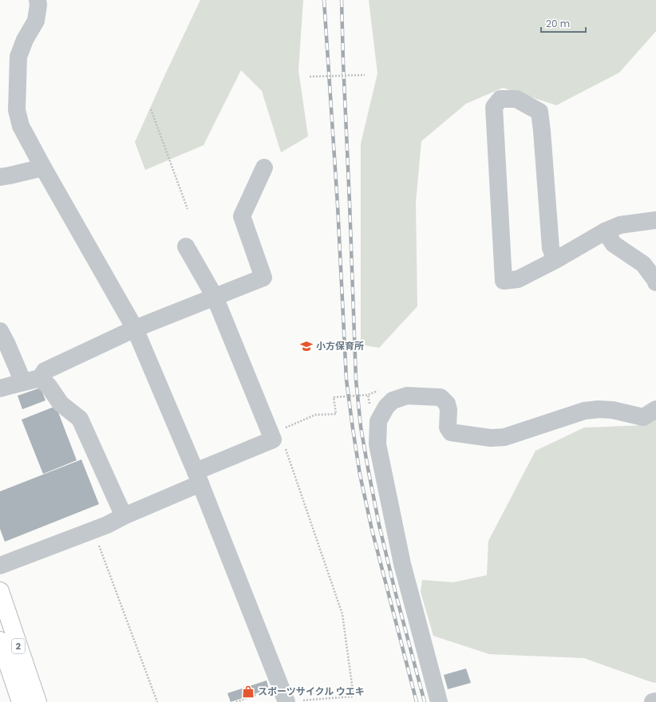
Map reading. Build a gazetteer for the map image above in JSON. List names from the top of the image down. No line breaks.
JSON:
{"streets":{"highway":["2"]},"places":{"school or university":["小方保育所"],"shop":["スポーツサイクル ウエキ"]},"scale_bar":"20 m"}
